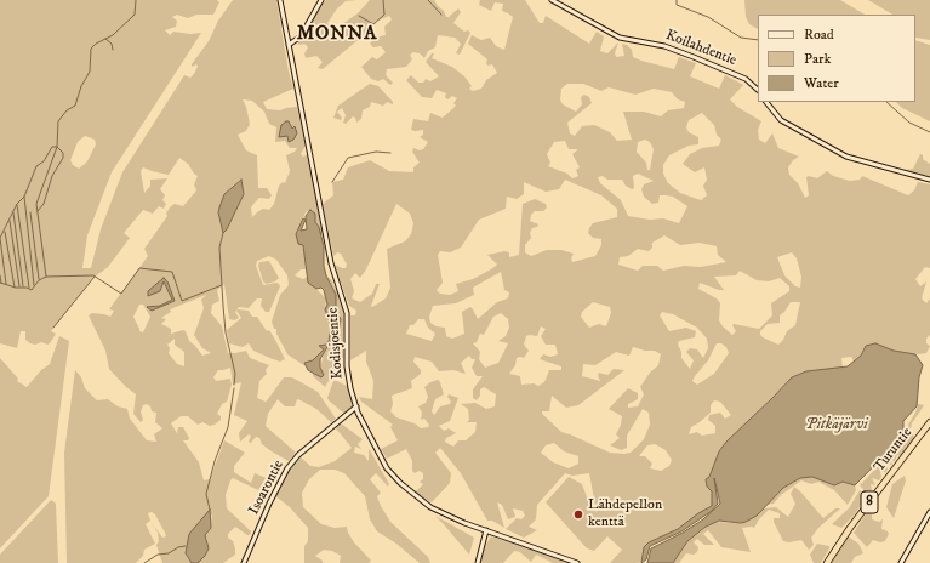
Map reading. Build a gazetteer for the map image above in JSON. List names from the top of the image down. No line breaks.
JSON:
{"streets":{"highway":["Turuntie","8"],"street":["Koilahdentie","Kodisjoentie","Isoarontie"]},"crossings":[["Kodisjoentie","Isoarontie"]],"districts":["MONNA"],"water":["Pitkäjärvi"],"places":["Lähdepellon kenttä"],"legend":["Road","Park","Water"]}
